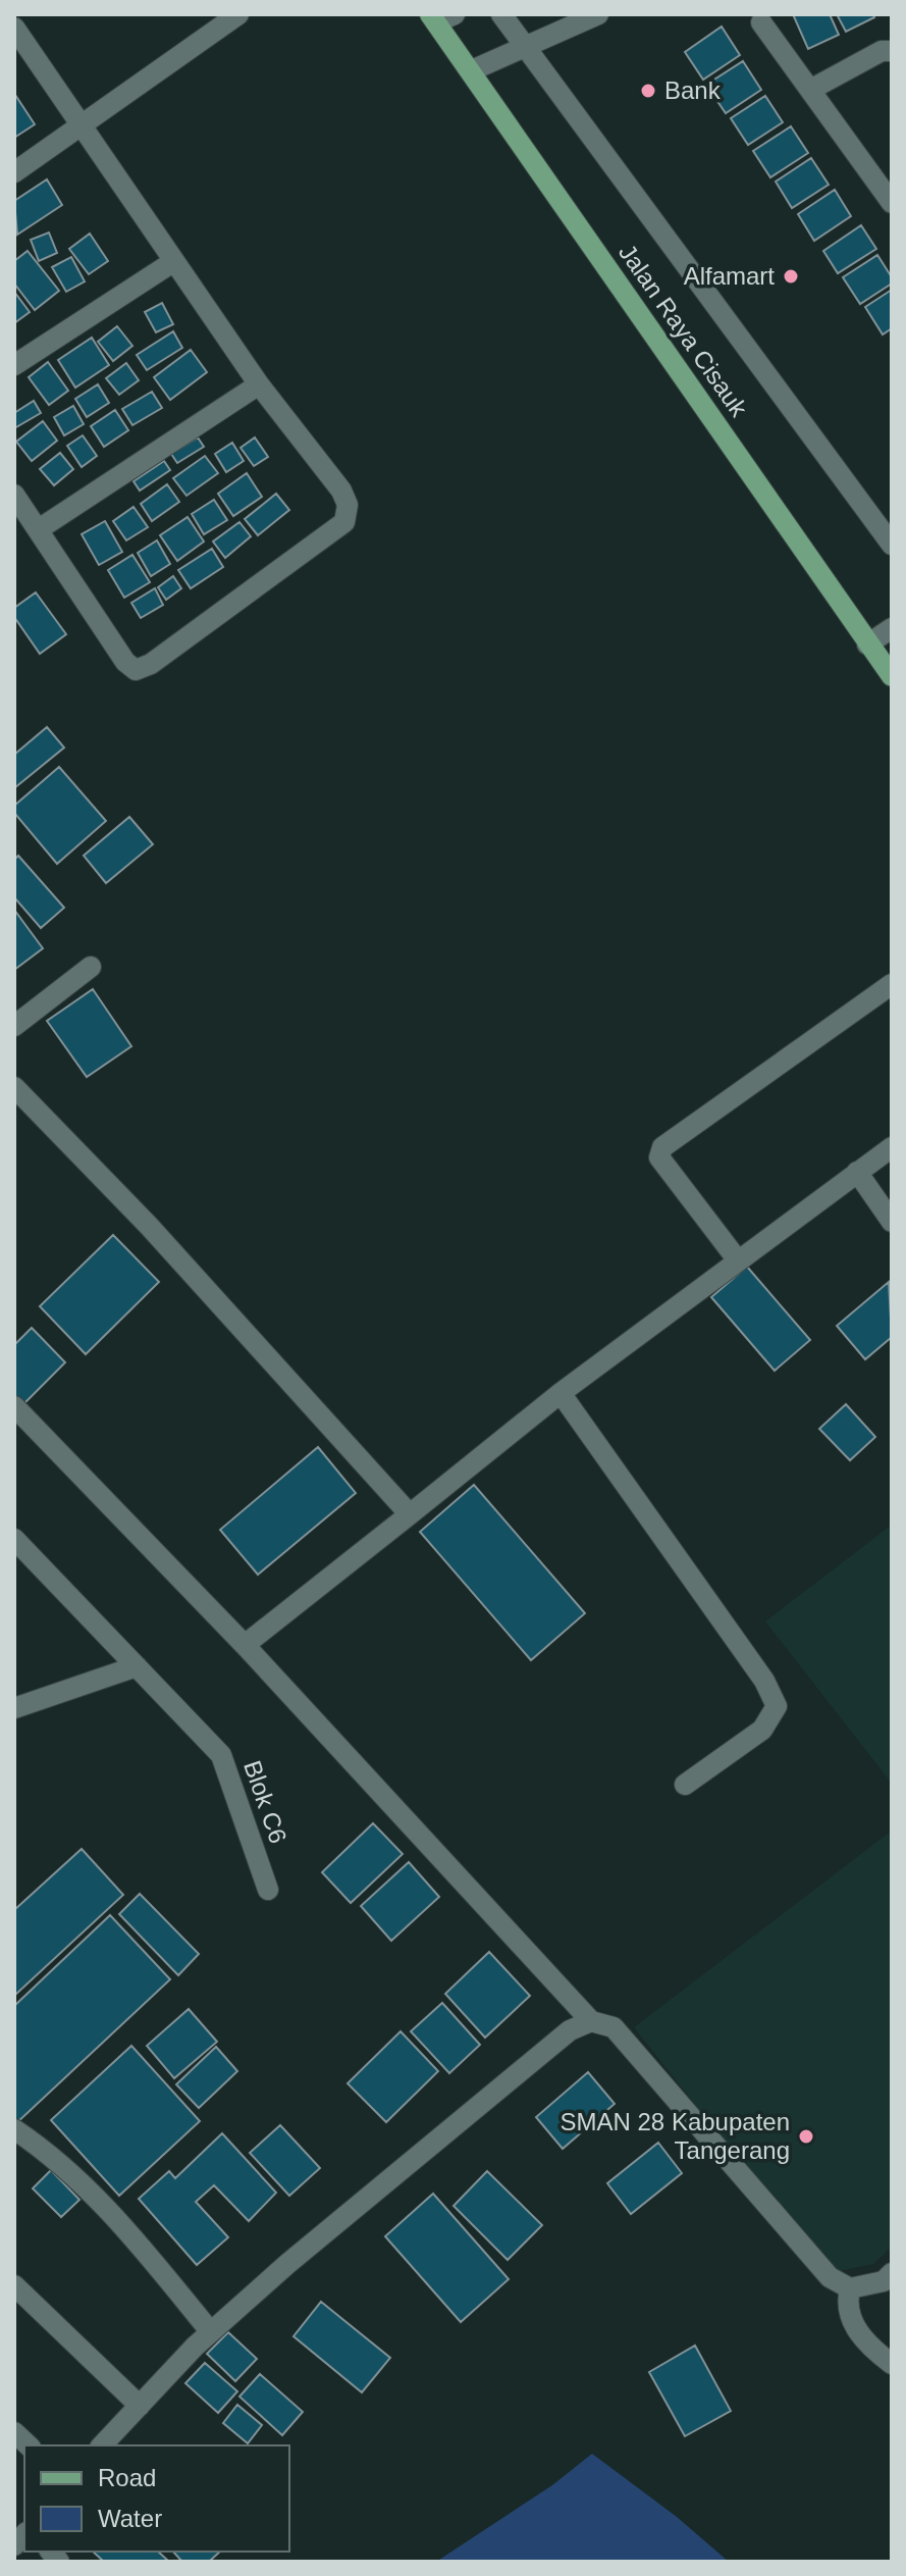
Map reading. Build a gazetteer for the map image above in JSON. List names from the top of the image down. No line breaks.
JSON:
{"streets":{"main road":["Jalan Raya Cisauk"],"street":["Blok C6"]},"places":["Bank","Alfamart","SMAN 28 Kabupaten Tangerang"],"legend":["Road","Water"]}
